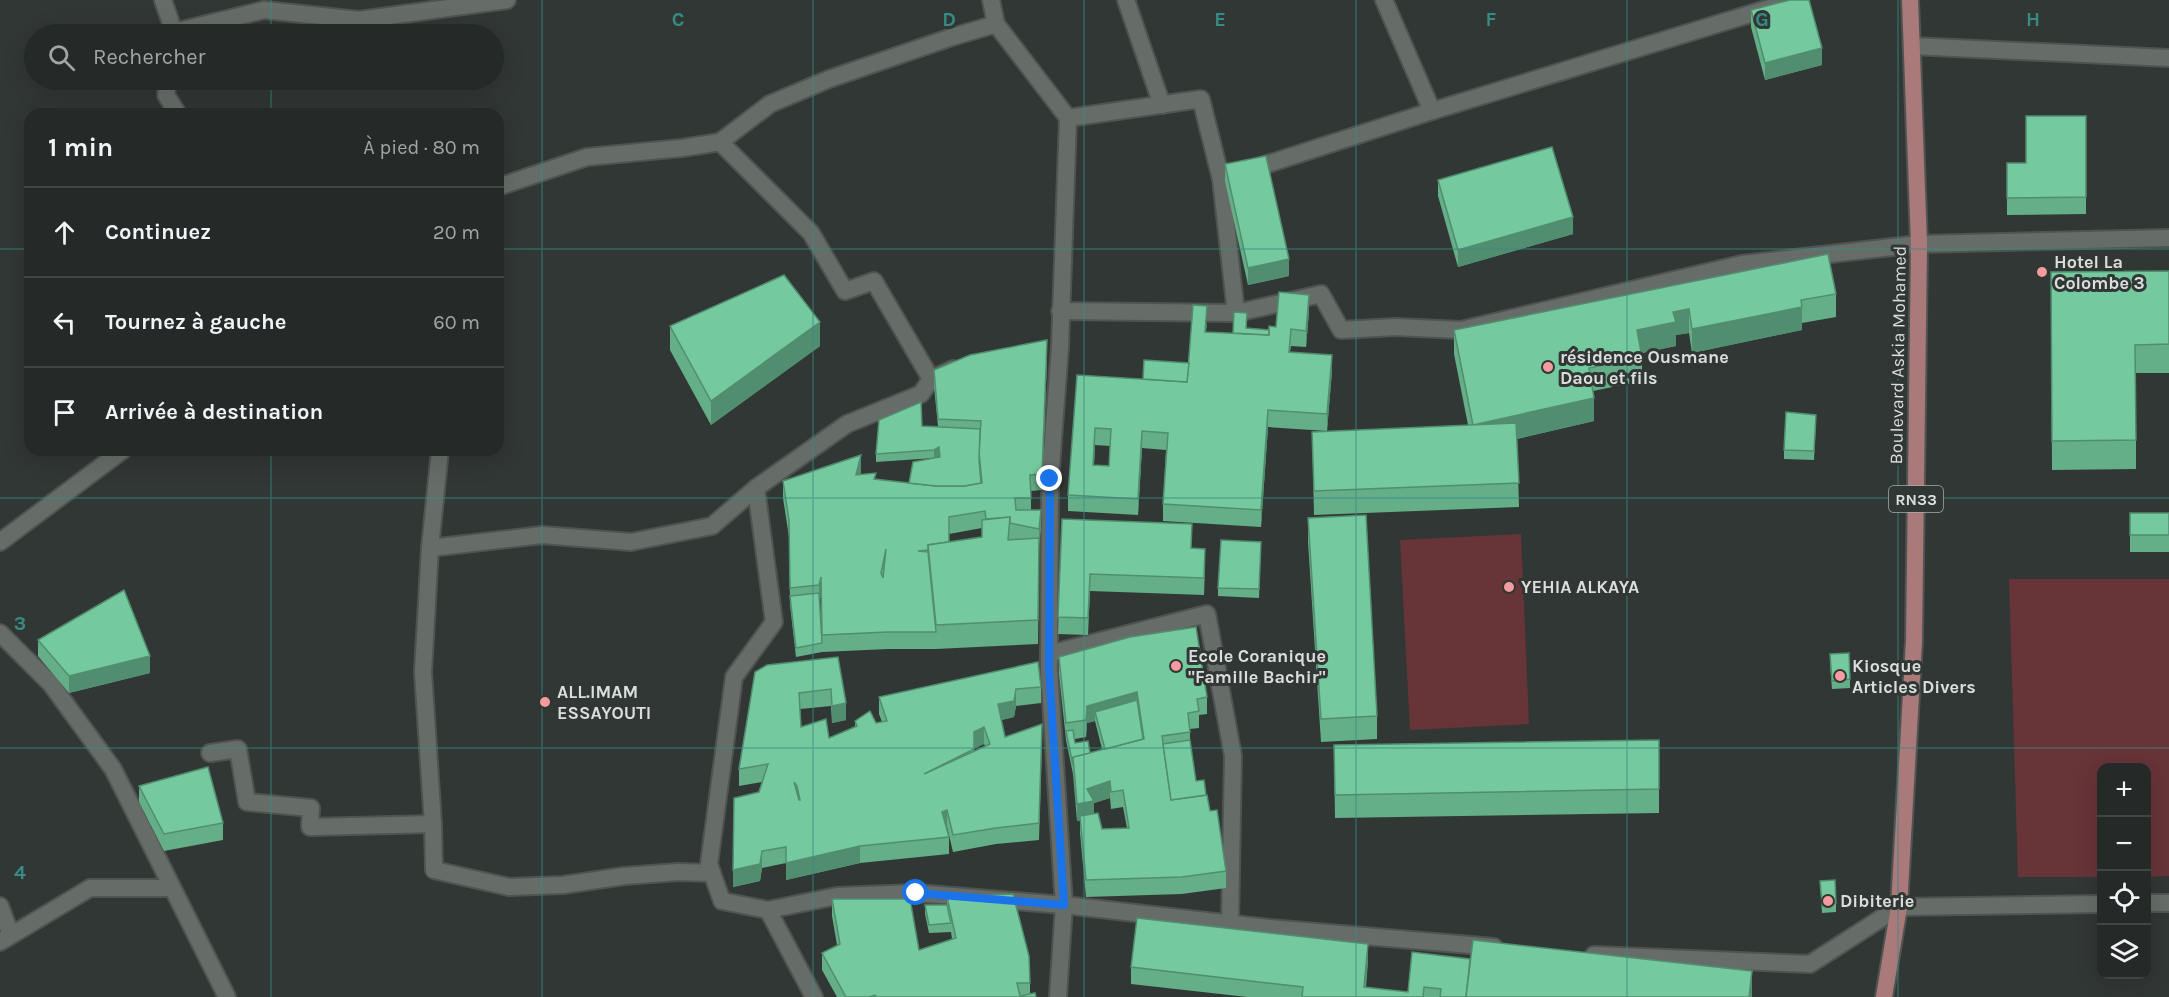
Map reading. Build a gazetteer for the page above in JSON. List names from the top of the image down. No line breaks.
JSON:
{"streets":{"main road":["Boulevard Askia Mohamed","RN33"]},"places":["Hotel La Colombe 3","résidence Ousmane Daou et fils","YEHIA ALKAYA","Ecole Coranique \"Famille Bachir\"","Kiosque Articles Divers","ALL.IMAM ESSAYOUTI","Dibiterie"],"page":{"search":"Rechercher","heading":["1 min","À pied · 80 m"],"list":[["Continuez","20 m"],["Tournez à gauche","60 m"],"Arrivée à destination"],"map_buttons":["+","−"]},"grid":{"columns":["C","D","E","F","G","H"],"rows":["3","4"]}}
